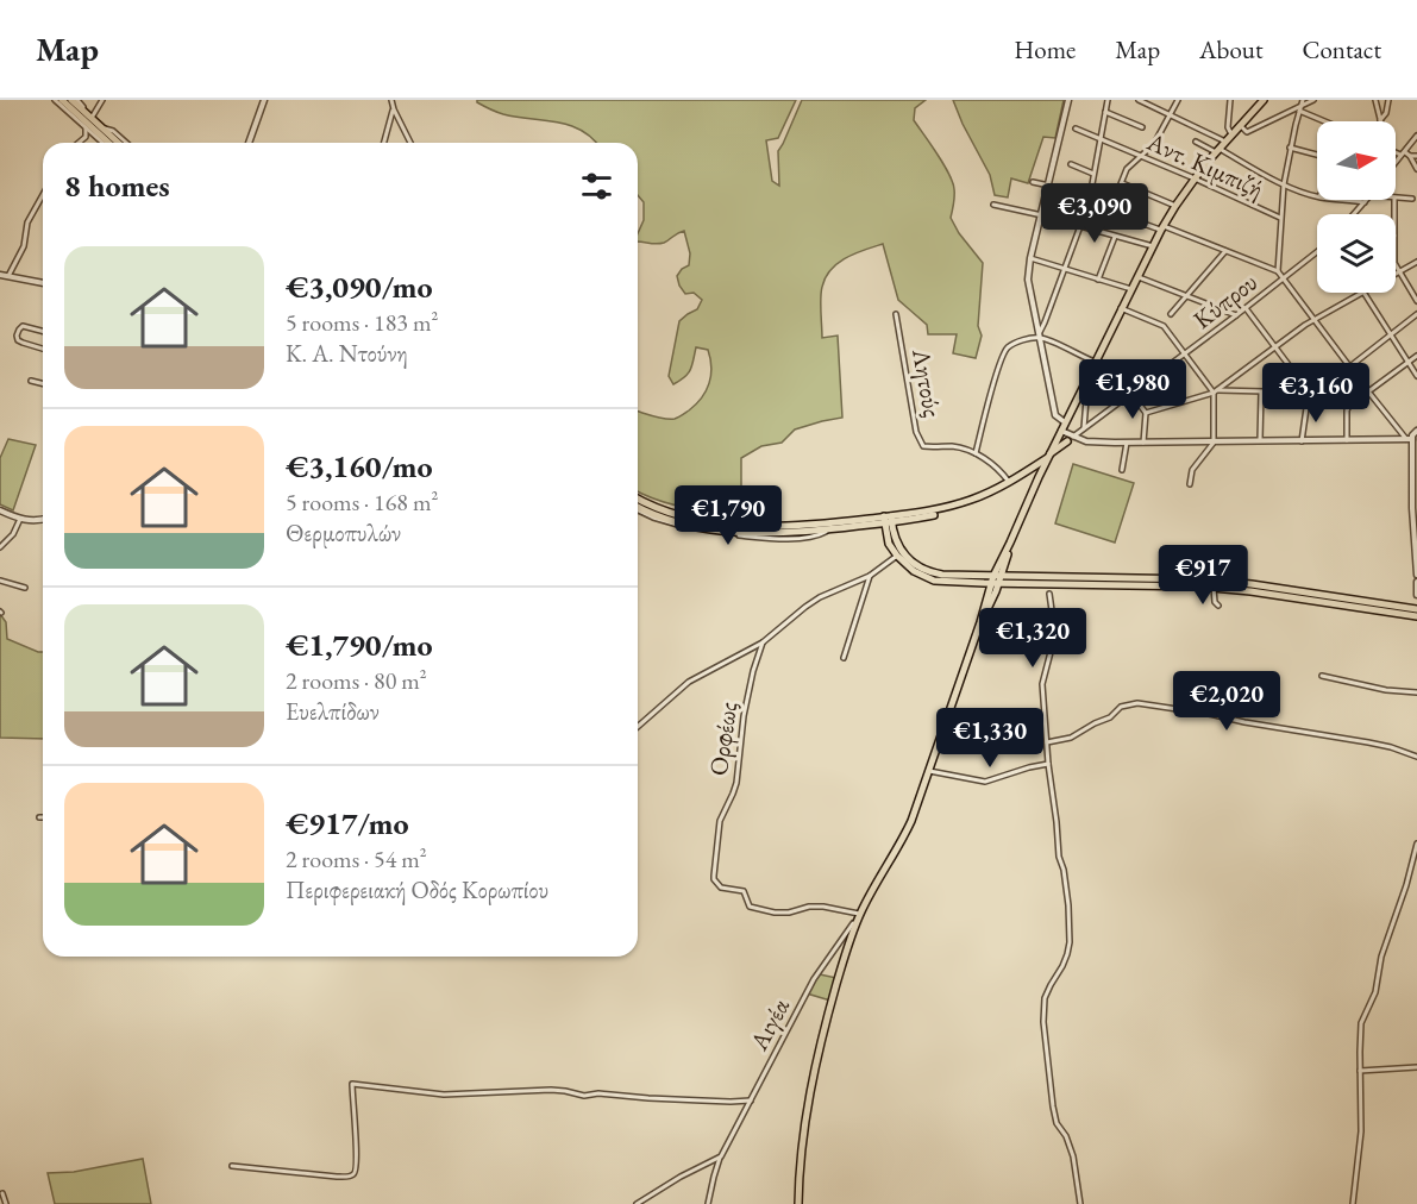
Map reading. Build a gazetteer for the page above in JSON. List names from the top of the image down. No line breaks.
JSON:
{"streets":{"street":["Αντ. Κιμπιζή","Κύπρου","Λητούς","Ορφέως","Αιγέα"]},"crossings":[["Ορφέως","Αιγέα"]],"north":"right","page":{"header":"Map","nav":["Home","Map","About","Contact"],"heading":"8 homes","price":["€3,090","€1,980","€3,160","€1,790","€917","€1,320","€2,020","€1,330"],"list":[{"name":"€3,090/mo","note":"5 rooms · 183 m² · Κ. Α. Ντούνη"},{"name":"€3,160/mo","note":"5 rooms · 168 m² · Θερμοπυλών"},{"name":"€1,790/mo","note":"2 rooms · 80 m² · Ευελπίδων"},{"name":"€917/mo","note":"2 rooms · 54 m² · Περιφερειακή Οδός Κορωπίου"}]}}
